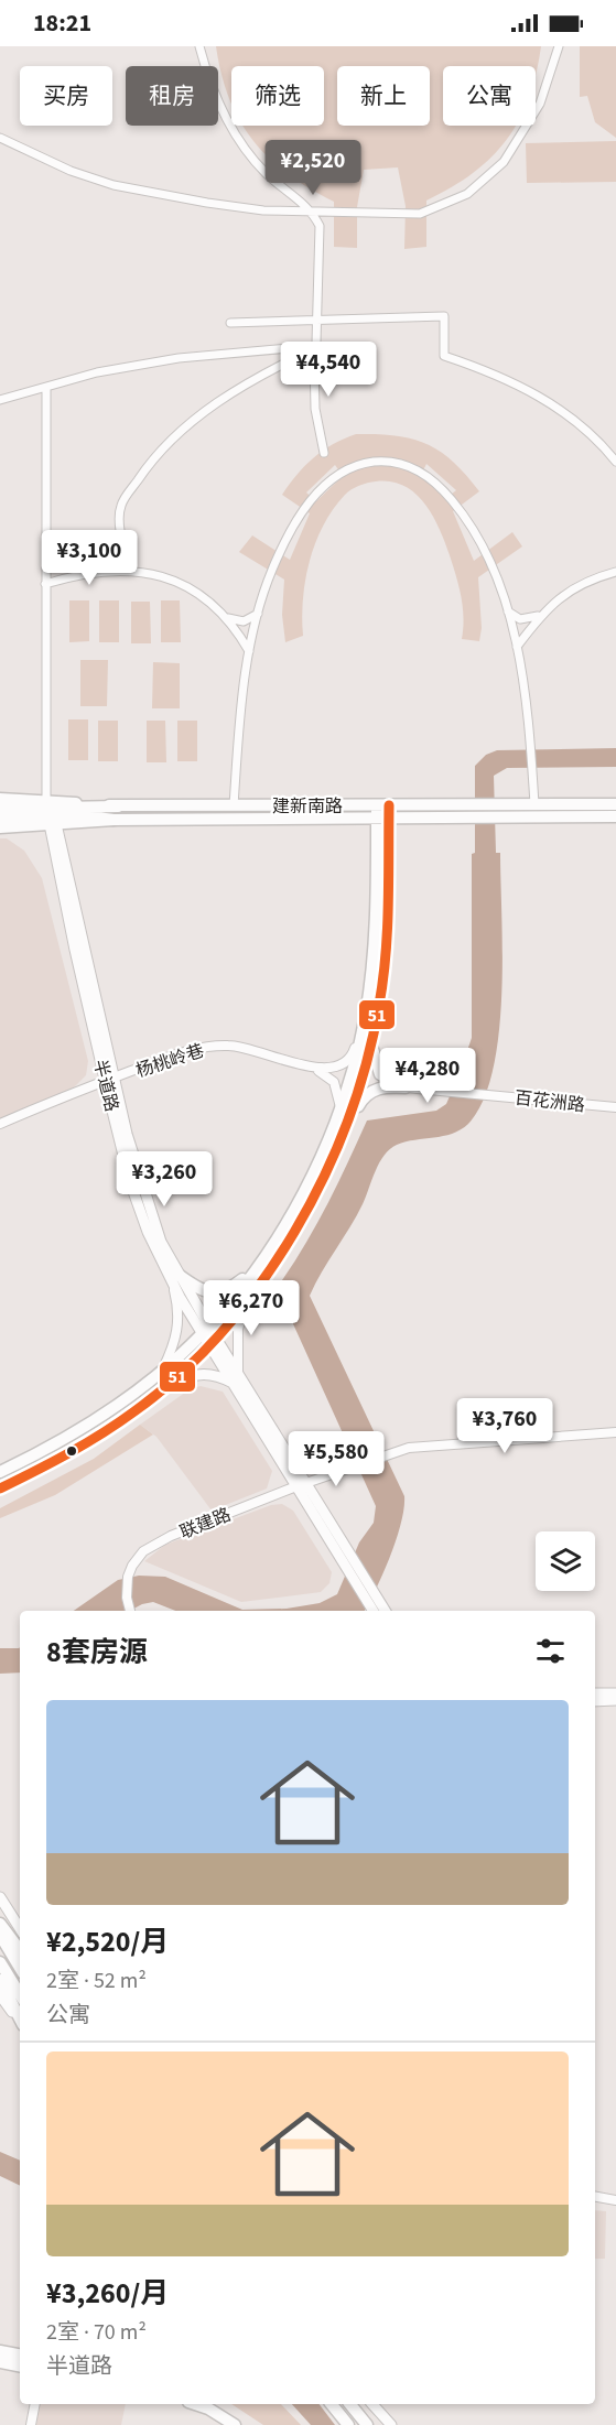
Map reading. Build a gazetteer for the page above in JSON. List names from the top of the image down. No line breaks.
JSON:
{"streets":{"main road":["建新南路","半道路"],"street":["杨桃岭巷","百花洲路","联建路"]},"crossings":[["建新南路","半道路"],["杨桃岭巷","半道路"],["半道路","联建路"]],"lines":["transit line 51"],"page":{"status":"18:21","chip":["买房","租房","筛选","新上","公寓"],"price":["¥2,520","¥4,540","¥3,100","¥4,280","¥3,260","¥6,270","¥3,760","¥5,580"],"heading":"8套房源","list":[{"name":"¥2,520/月","note":"2室 · 52 m² · 公寓"},{"name":"¥3,260/月","note":"2室 · 70 m² · 半道路"}]}}
